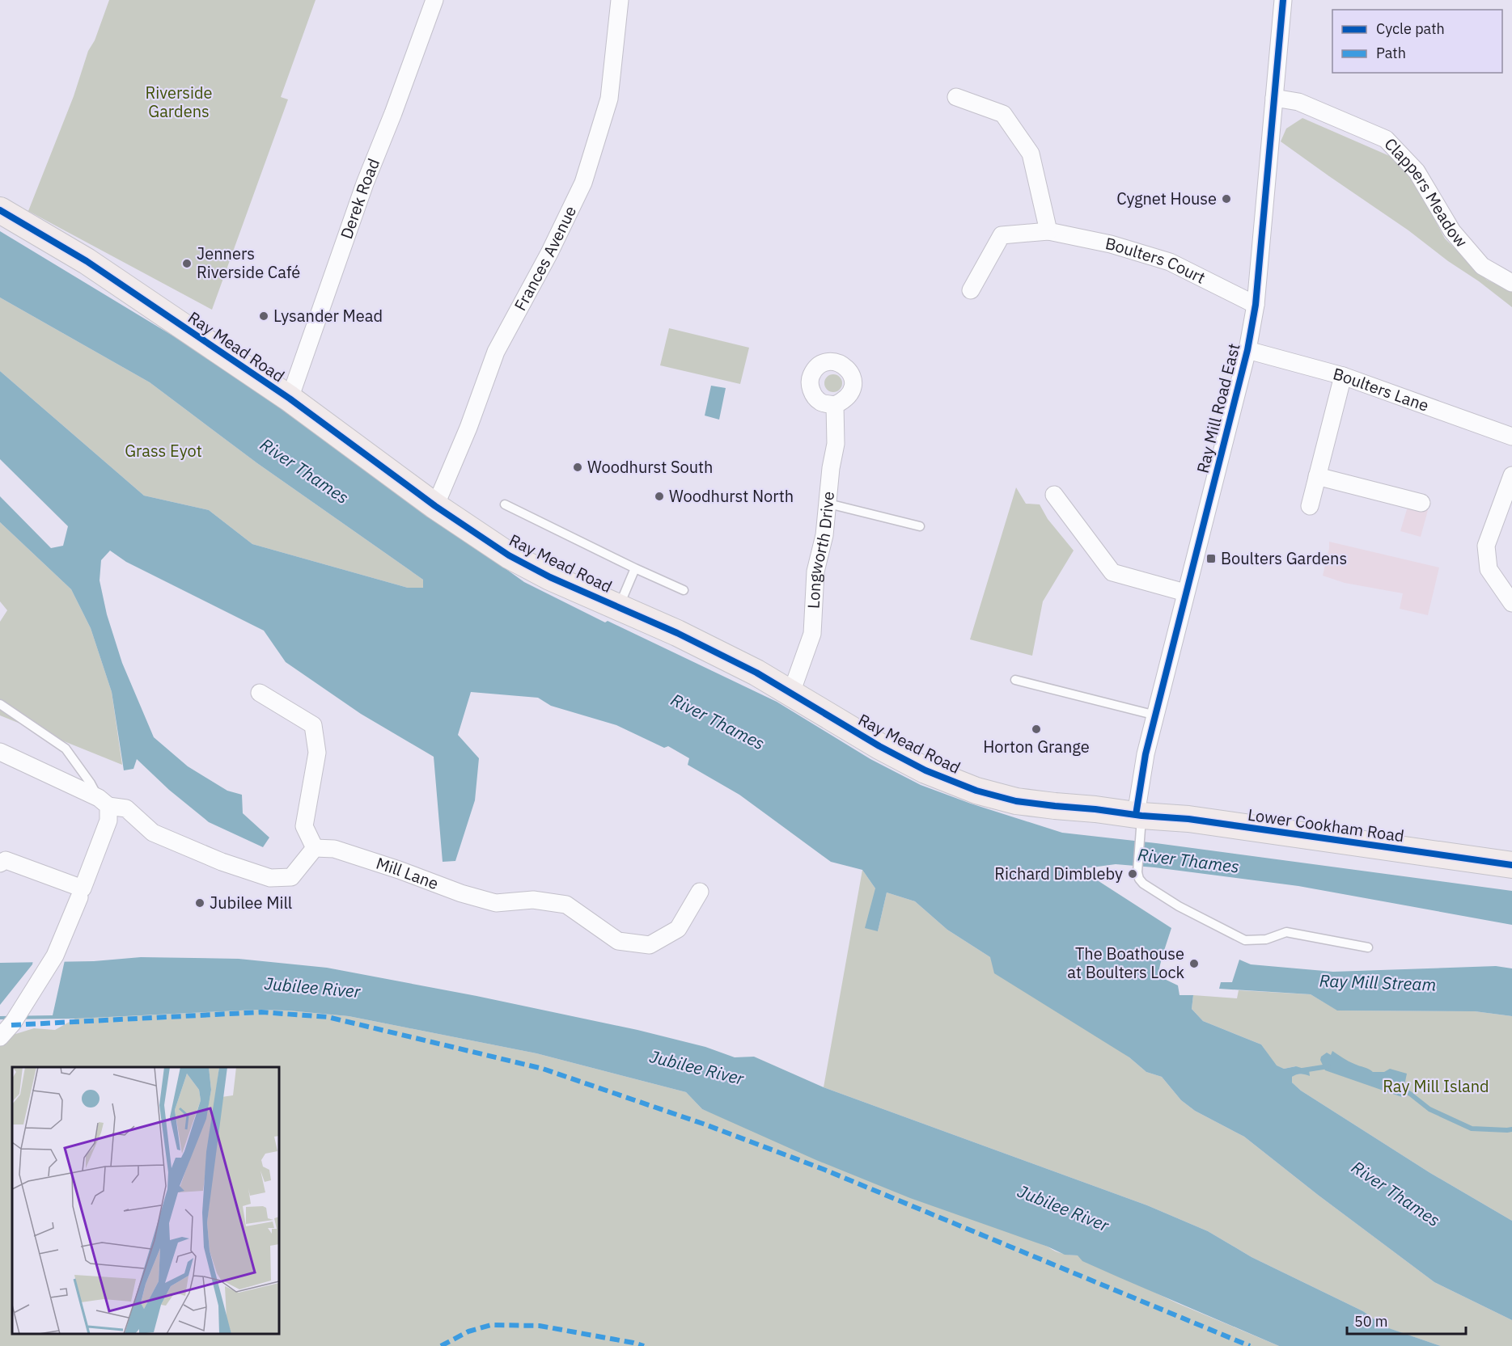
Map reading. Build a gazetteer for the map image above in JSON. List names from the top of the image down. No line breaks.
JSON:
{"streets":{"main road":["Ray Mead Road","Lower Cookham Road"],"street":["Clappers Meadow","Derek Road","Frances Avenue","Boulters Court","Boulters Lane","Ray Mill Road East","Longworth Drive","Mill Lane"]},"crossings":[["Clappers Meadow","Ray Mill Road East"],["Derek Road","Ray Mead Road"],["Frances Avenue","Ray Mead Road"],["Boulters Court","Ray Mill Road East"],["Ray Mead Road","Ray Mill Road East"],["Ray Mead Road","Longworth Drive"],["Ray Mead Road","Lower Cookham Road"],["Boulters Lane","Ray Mill Road East"],["Ray Mill Road East","Lower Cookham Road"]],"water":["River Thames","Ray Mill Stream","Jubilee River"],"parks":["Riverside Gardens","Grass Eyot","Ray Mill Island"],"places":{"other":["Cygnet House","Jenners Riverside Café","Lysander Mead","Woodhurst South","Woodhurst North","Horton Grange","Richard Dimbleby","Jubilee Mill","The Boathouse at Boulters Lock"],"transit":["Boulters Gardens"]},"legend":["Cycle path","Path"],"scale_bar":"50 m"}
